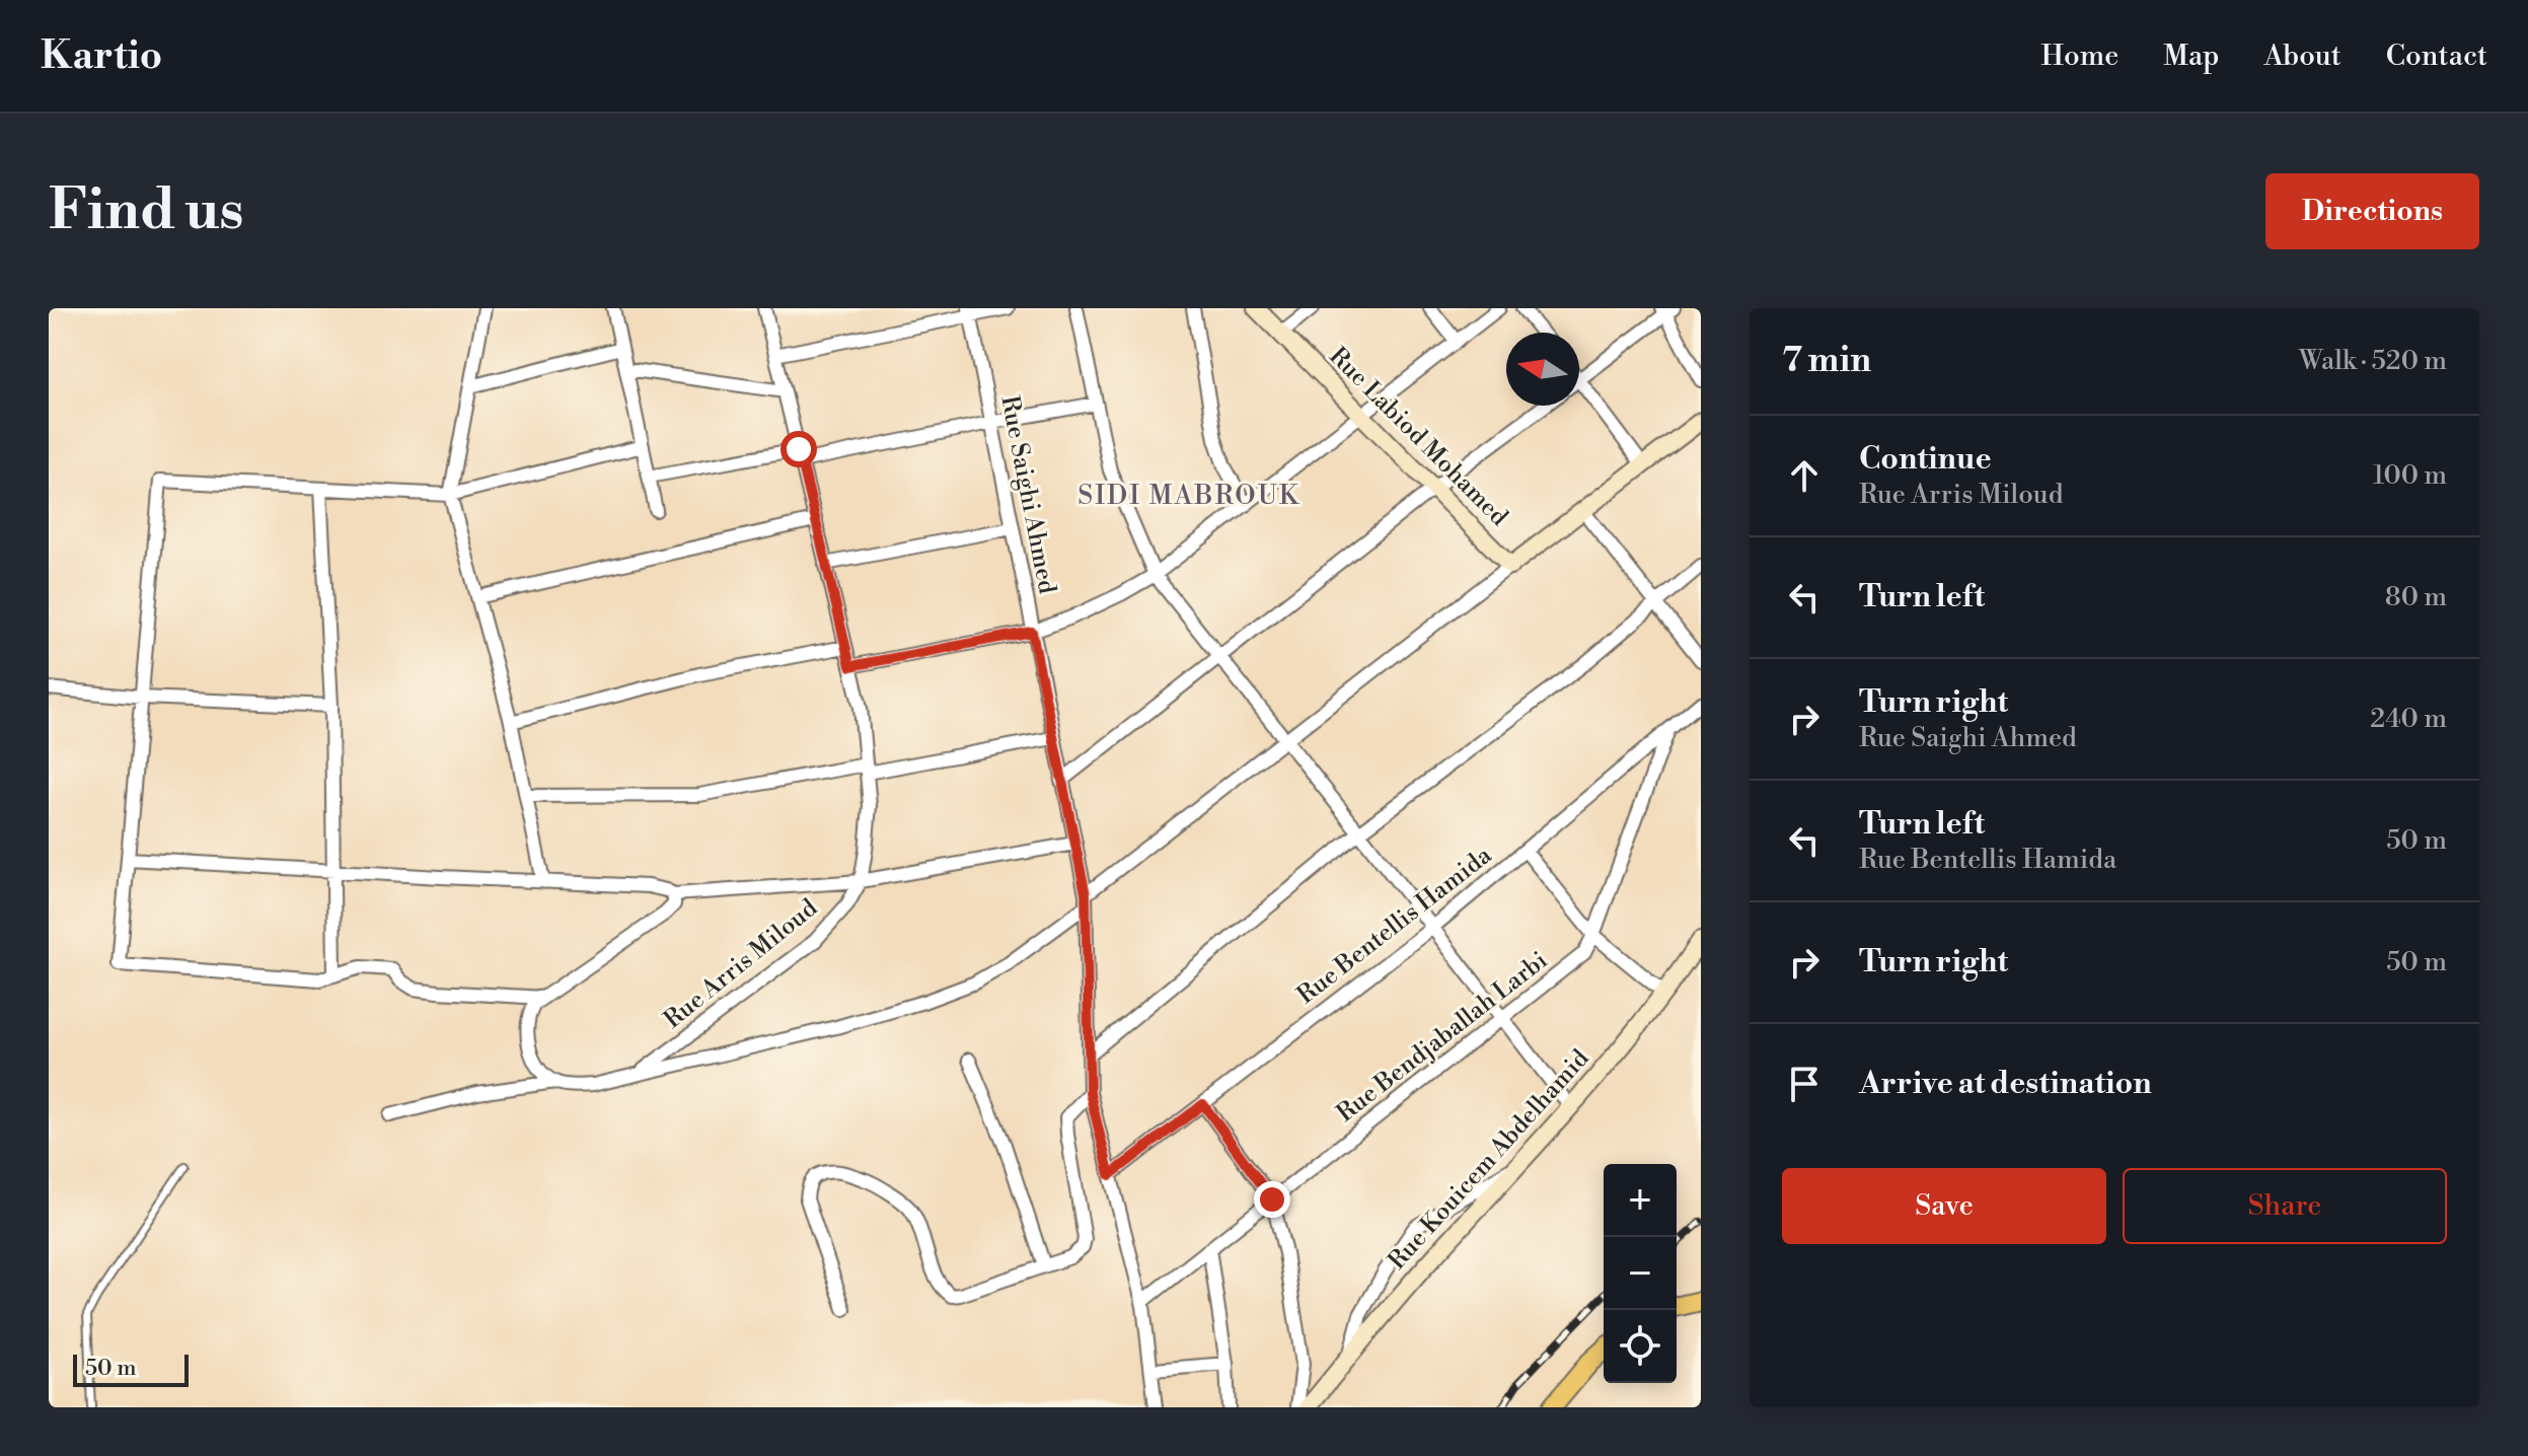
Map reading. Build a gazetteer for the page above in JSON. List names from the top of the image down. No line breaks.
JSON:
{"streets":{"street":["Rue Labiod Mohamed","Rue Saighi Ahmed","Rue Bentellis Hamida","Rue Arris Miloud","Rue Bendjaballah Larbi","Rue Kouicem Abdelhamid"]},"crossings":[["Rue Saighi Ahmed","Rue Bentellis Hamida"],["Rue Saighi Ahmed","Rue Bendjaballah Larbi"],["Rue Bentellis Hamida","Rue Bendjaballah Larbi"]],"districts":["SIDI MABROUK"],"scale_bar":"50 m","north":"left","page":{"header":"Kartio","nav":["Home","Map","About","Contact"],"buttons":["Directions",["Save","Share"]],"title":"Find us","heading":["7 min","Walk · 520 m"],"list":[["Continue","Rue Arris Miloud","100 m"],["Turn left","80 m"],["Turn right","Rue Saighi Ahmed","240 m"],["Turn left","Rue Bentellis Hamida","50 m"],["Turn right","50 m"],"Arrive at destination"],"map_buttons":["+","−"],"scale":"50 m"}}
